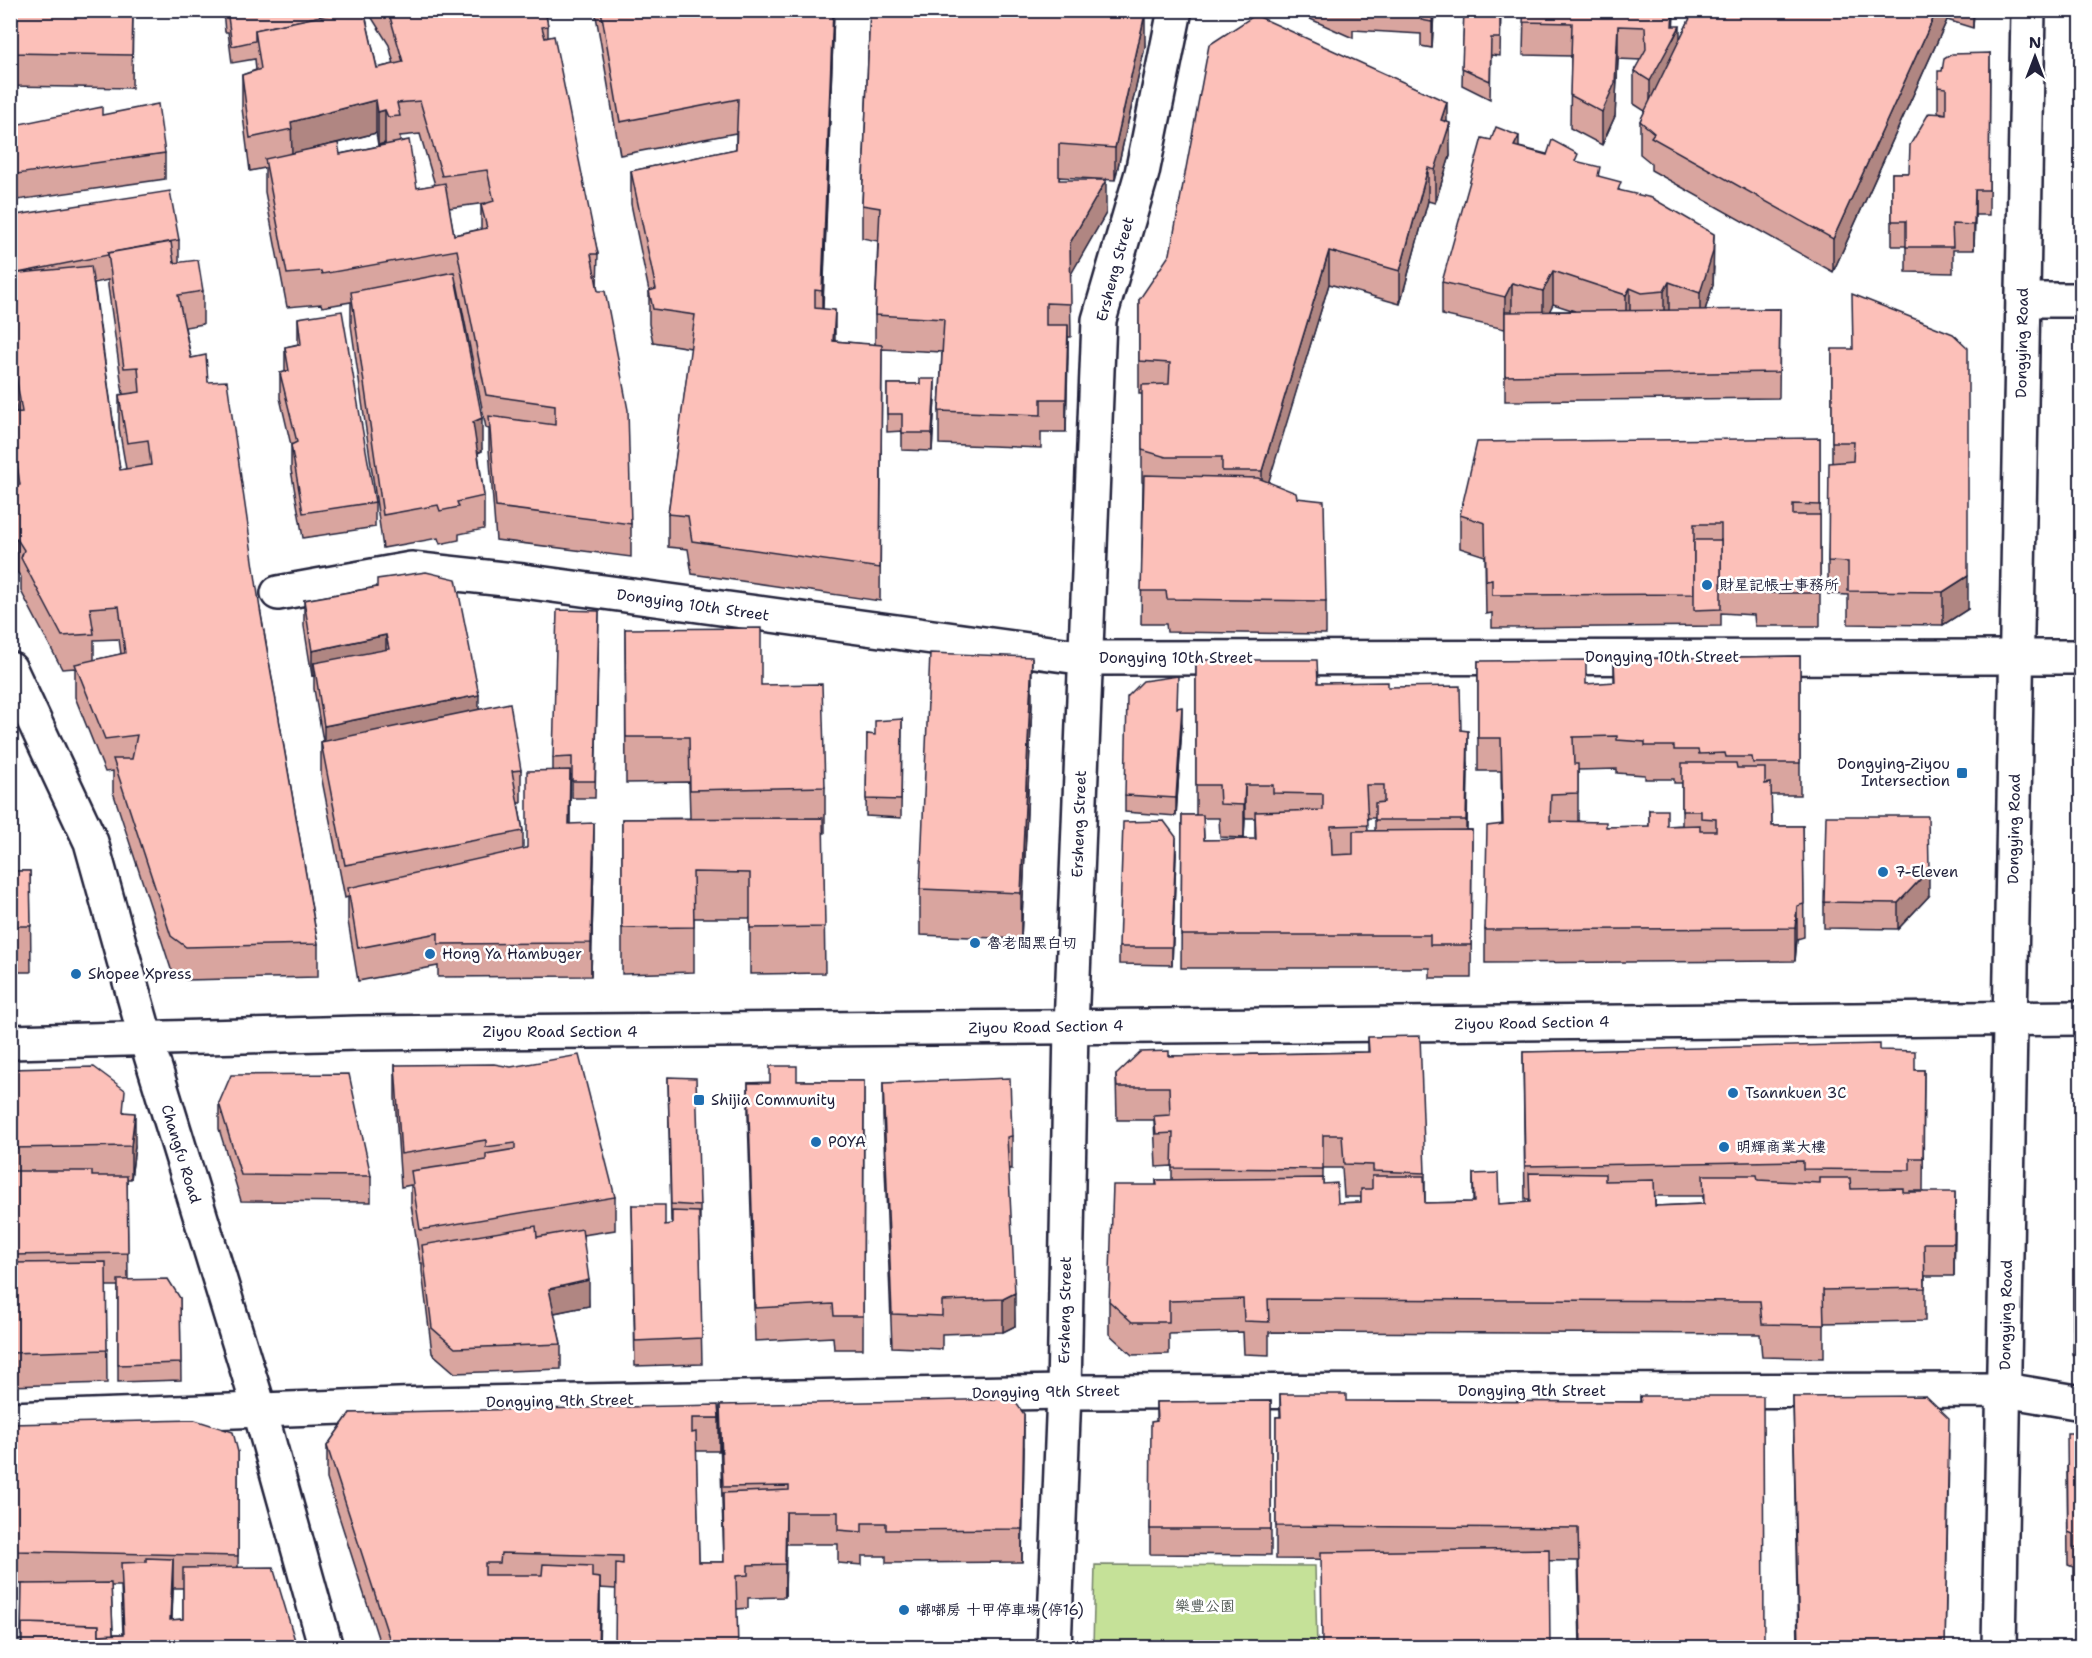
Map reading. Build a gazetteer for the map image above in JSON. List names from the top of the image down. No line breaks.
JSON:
{"streets":{"street":["Ersheng Street","Dongying Road","Dongying 10th Street","Ziyou Road Section 4","Changfu Road","Dongying 9th Street"]},"crossings":[["Ersheng Street","Dongying 10th Street"],["Ersheng Street","Ziyou Road Section 4"],["Ersheng Street","Dongying 9th Street"],["Dongying Road","Dongying 10th Street"],["Dongying Road","Ziyou Road Section 4"],["Dongying Road","Dongying 9th Street"],["Ziyou Road Section 4","Changfu Road"],["Changfu Road","Dongying 9th Street"]],"parks":["樂豐公園"],"places":{"other":["財星記帳士事務所","7-Eleven","魯老闆黑白切","Hong Ya Hambuger","Shopee Xpress","Tsannkuen 3C","POYA","明輝商業大樓","嘟嘟房 十甲停車場(停16)"],"transit":["Dongying-Ziyou Intersection","Shijia Community"]},"north":"top"}
